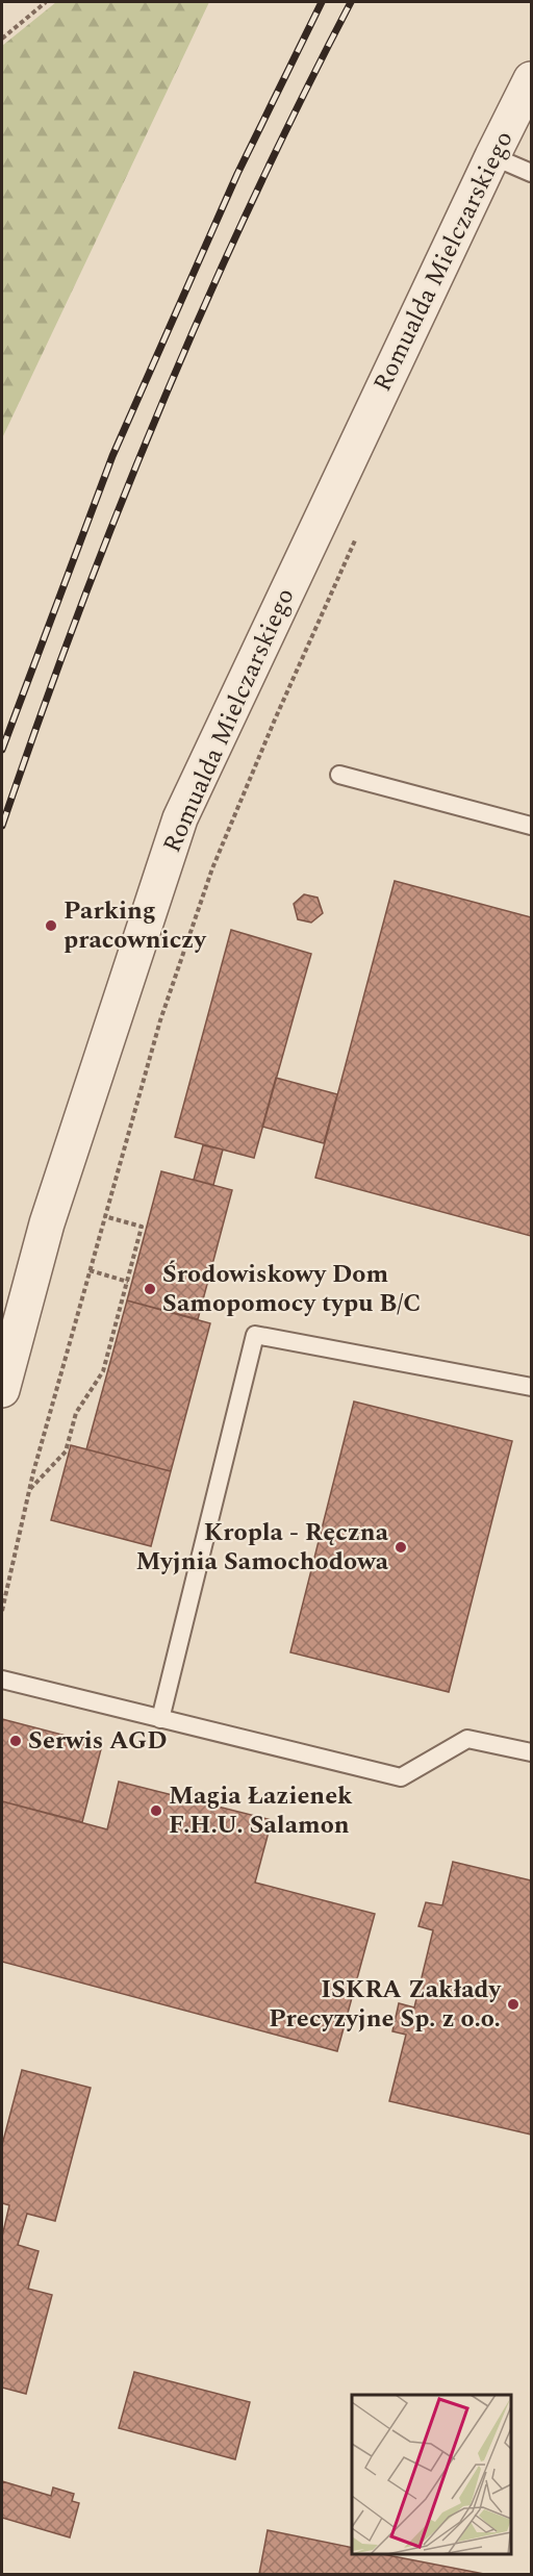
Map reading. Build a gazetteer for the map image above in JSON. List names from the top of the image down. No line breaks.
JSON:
{"streets":{"street":["Romualda Mielczarskiego"]},"places":["Parking pracowniczy","Środowiskowy Dom Samopomocy typu B/C","Kropla - Ręczna Myjnia Samochodowa","Serwis AGD","Magia Łazienek F.H.U. Salamon","ISKRA Zakłady Precyzyjne Sp. z o.o."]}
